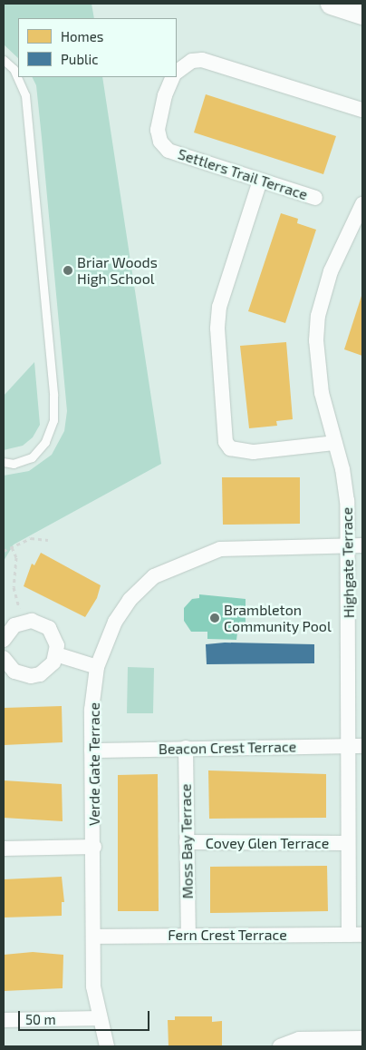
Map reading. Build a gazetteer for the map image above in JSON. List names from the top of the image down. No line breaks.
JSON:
{"streets":{"street":["Settlers Trail Terrace","Highgate Terrace","Beacon Crest Terrace","Verde Gate Terrace","Moss Bay Terrace","Covey Glen Terrace","Fern Crest Terrace"]},"crossings":[["Highgate Terrace","Beacon Crest Terrace"],["Highgate Terrace","Verde Gate Terrace"],["Highgate Terrace","Covey Glen Terrace"],["Highgate Terrace","Fern Crest Terrace"],["Beacon Crest Terrace","Verde Gate Terrace"],["Beacon Crest Terrace","Moss Bay Terrace"],["Verde Gate Terrace","Fern Crest Terrace"],["Moss Bay Terrace","Covey Glen Terrace"],["Moss Bay Terrace","Fern Crest Terrace"]],"places":["Briar Woods High School","Brambleton Community Pool"],"legend":["Homes","Public"],"scale_bar":"50 m"}
